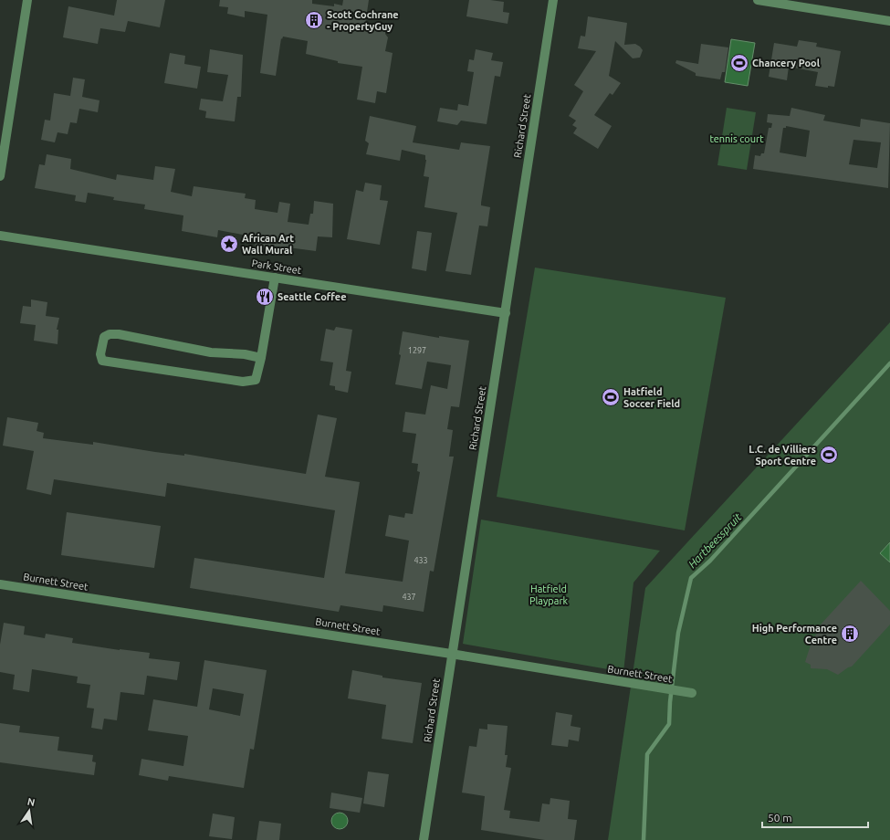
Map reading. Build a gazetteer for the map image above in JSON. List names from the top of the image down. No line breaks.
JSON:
{"streets":{"street":["Richard Street","Park Street","Burnett Street"]},"crossings":[["Richard Street","Park Street"],["Richard Street","Burnett Street"]],"water":["Hartbeesspruit"],"parks":["tennis court","Hatfield Playpark"],"places":{"building":["Scott Cochrane - PropertyGuy","High Performance Centre"],"sports":["Chancery Pool","Hatfield Soccer Field","L.C. de Villiers Sport Centre"],"place":["African Art Wall Mural"],"restaurant":["Seattle Coffee"]},"house_numbers":["1297","433","437"],"scale_bar":"50 m","north":"top"}
